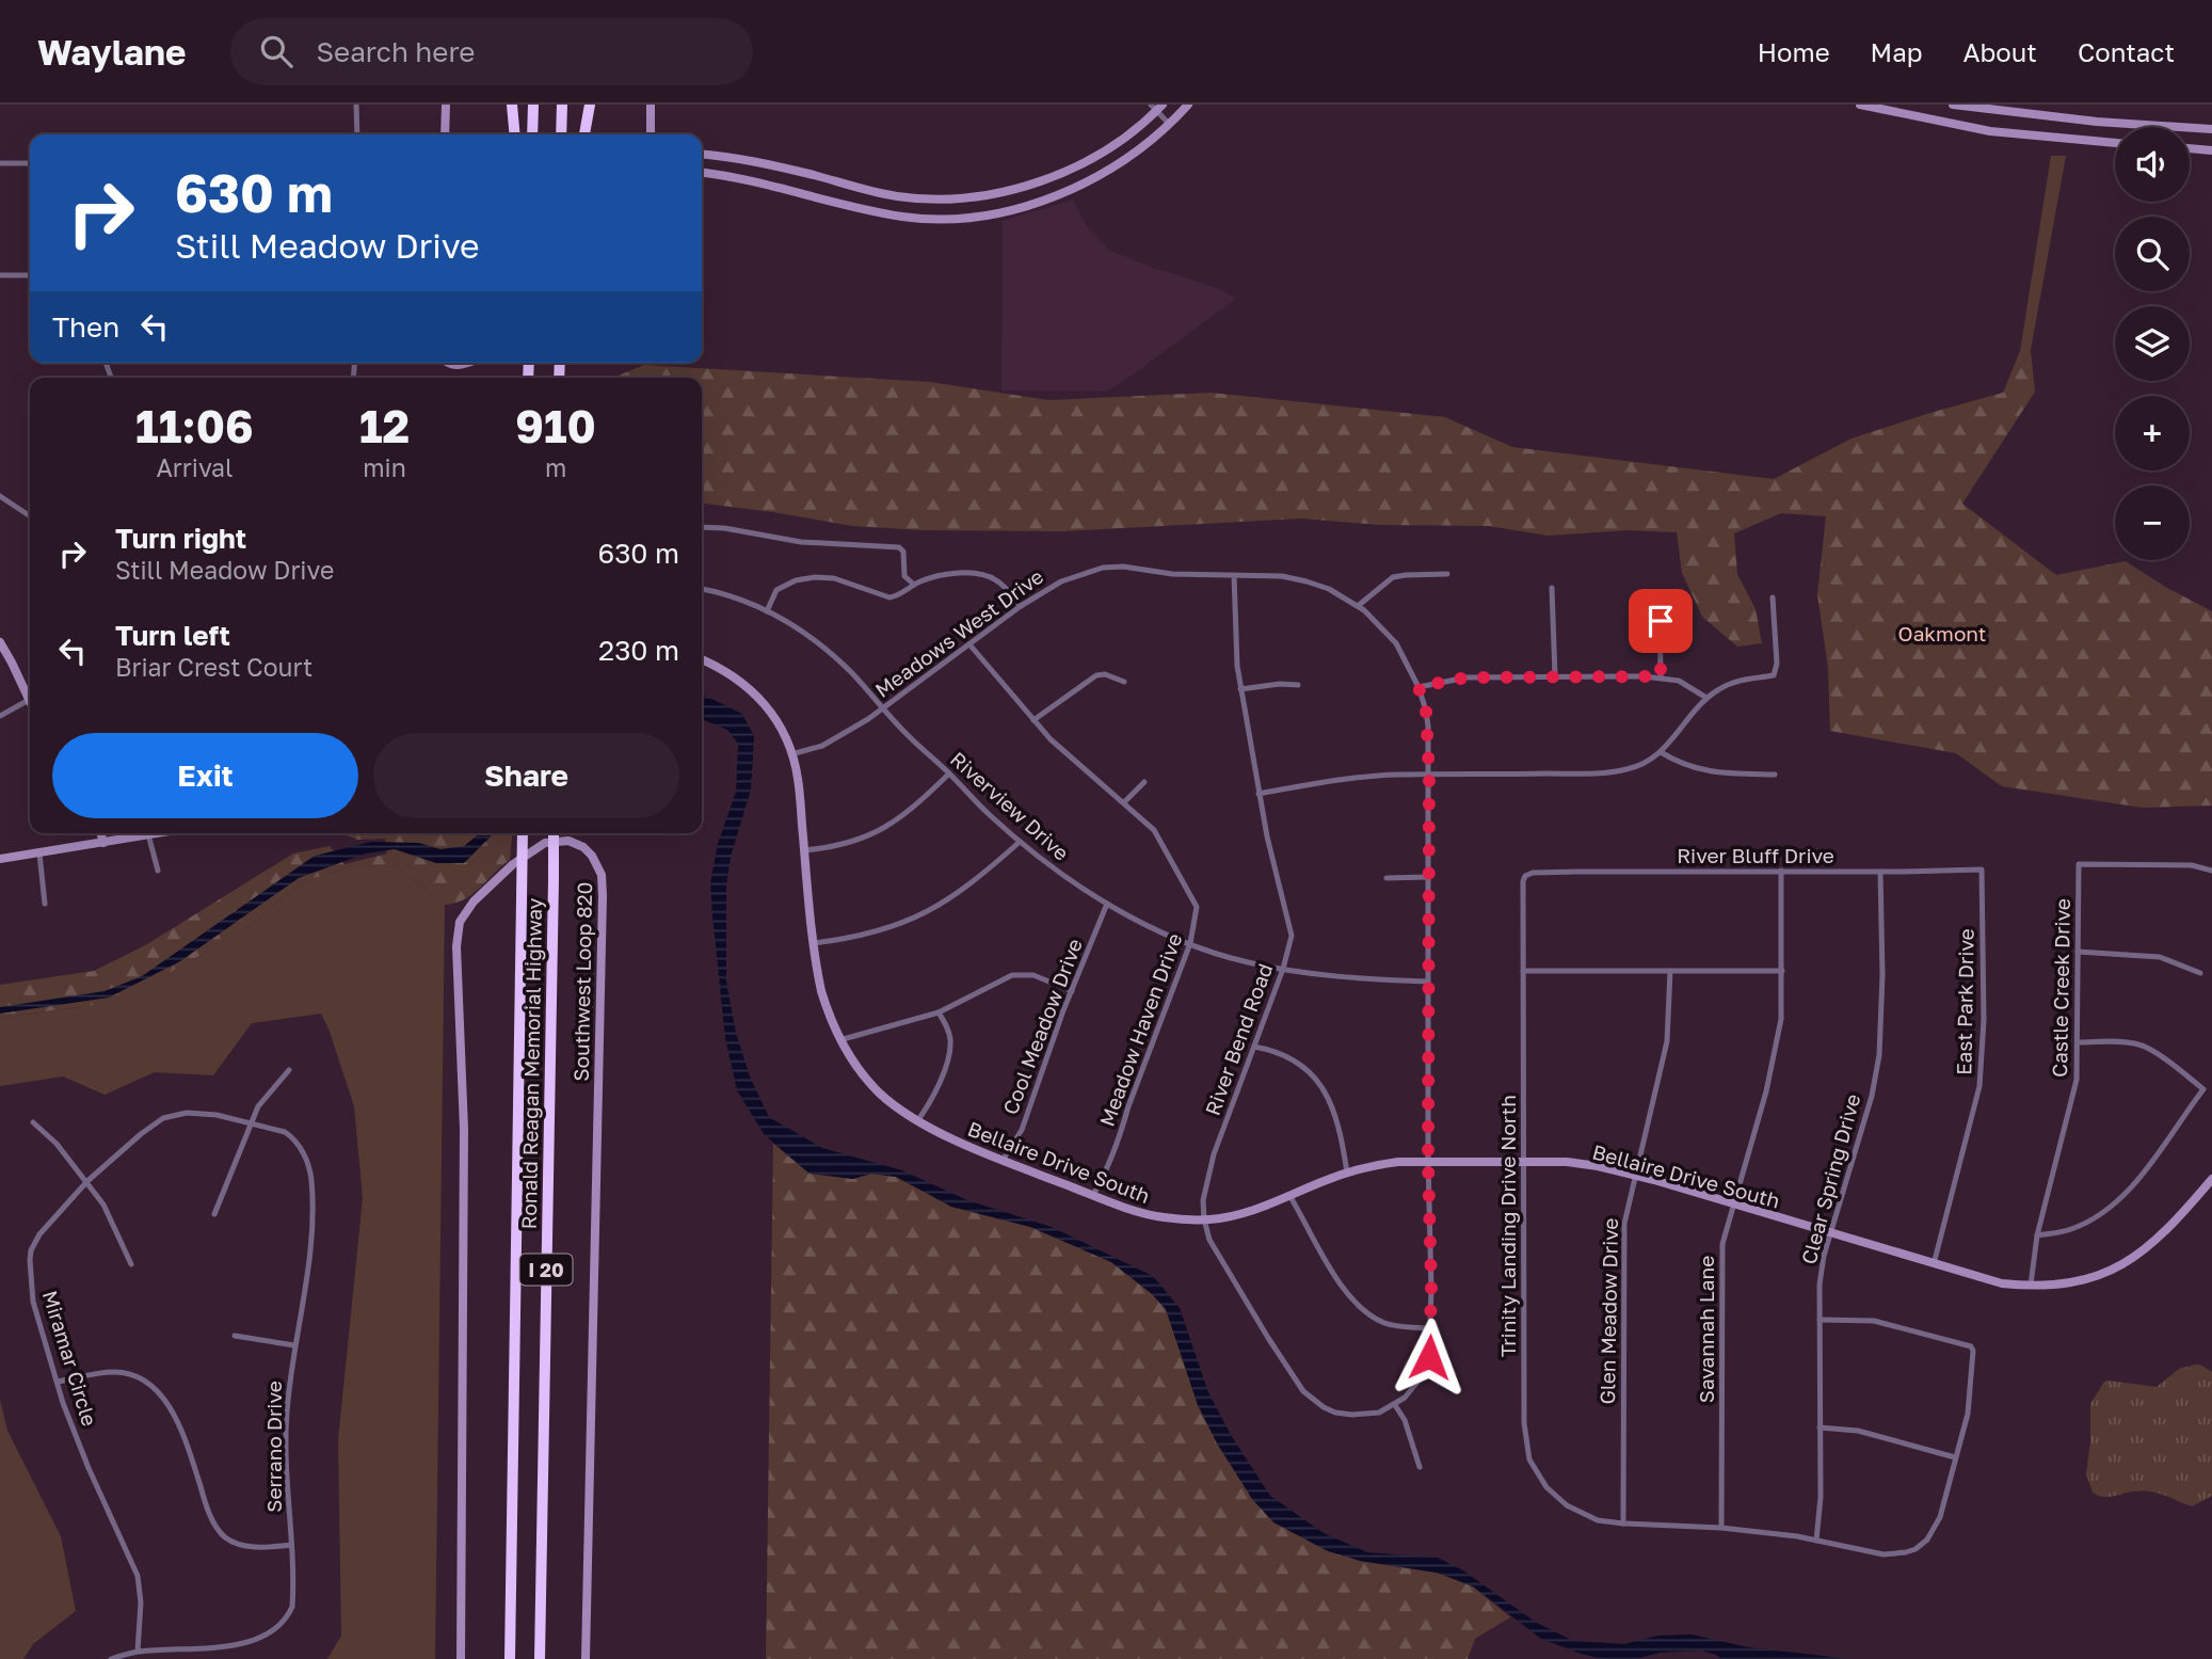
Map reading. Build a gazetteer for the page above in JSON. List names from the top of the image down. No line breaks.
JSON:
{"streets":{"highway":["Ronald Reagan Memorial Highway","I 20"],"street":["Meadows West Drive","Riverview Drive","River Bluff Drive","Southwest Loop 820","Castle Creek Drive","East Park Drive","Cool Meadow Drive","Meadow Haven Drive","River Bend Road","Bellaire Drive South","Clear Spring Drive","Trinity Landing Drive North","Glen Meadow Drive","Savannah Lane","Miramar Circle","Serrano Drive"]},"crossings":[["Meadows West Drive","Riverview Drive"],["Meadows West Drive","Meadow Haven Drive"],["Meadows West Drive","River Bend Road"],["Meadows West Drive","Bellaire Drive South"],["Riverview Drive","Cool Meadow Drive"],["Riverview Drive","Meadow Haven Drive"],["Riverview Drive","River Bend Road"],["River Bluff Drive","East Park Drive"],["River Bluff Drive","Clear Spring Drive"],["River Bluff Drive","Trinity Landing Drive North"],["River Bluff Drive","Savannah Lane"],["Castle Creek Drive","Bellaire Drive South"],["East Park Drive","Bellaire Drive South"],["Cool Meadow Drive","Bellaire Drive South"],["Meadow Haven Drive","Bellaire Drive South"],["River Bend Road","Bellaire Drive South"],["Bellaire Drive South","Clear Spring Drive"],["Bellaire Drive South","Trinity Landing Drive North"],["Bellaire Drive South","Glen Meadow Drive"],["Bellaire Drive South","Savannah Lane"],["Clear Spring Drive","Trinity Landing Drive North"],["Trinity Landing Drive North","Glen Meadow Drive"],["Trinity Landing Drive North","Savannah Lane"],["Miramar Circle","Serrano Drive"]],"parks":["Oakmont"],"page":{"header":"Waylane","search":"Search here","nav":["Home","Map","About","Contact"],"map_buttons":["+","−"],"turn":["630 m","Still Meadow Drive"],"then":"Then","eta":["11:06","Arrival","12","min","910","m"],"list":[{"name":"Turn right","note":"Still Meadow Drive","value":"630 m"},{"name":"Turn left","note":"Briar Crest Court","value":"230 m"}],"buttons":["Exit","Share"]}}
